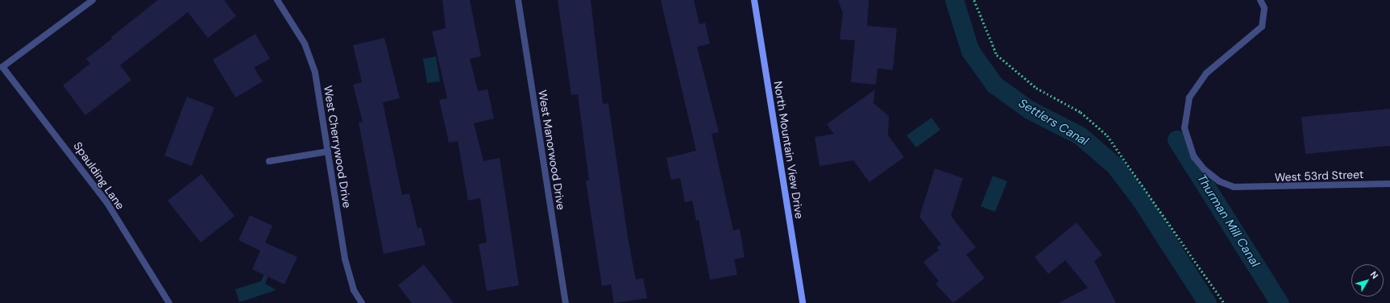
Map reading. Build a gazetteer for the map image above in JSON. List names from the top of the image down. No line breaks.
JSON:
{"streets":{"main road":["North Mountain View Drive"],"street":["West Cherrywood Drive","West Manorwood Drive","Spaulding Lane","West 53rd Street"]},"water":["Settlers Canal","Thurman Mill Canal"],"north":"top right"}
